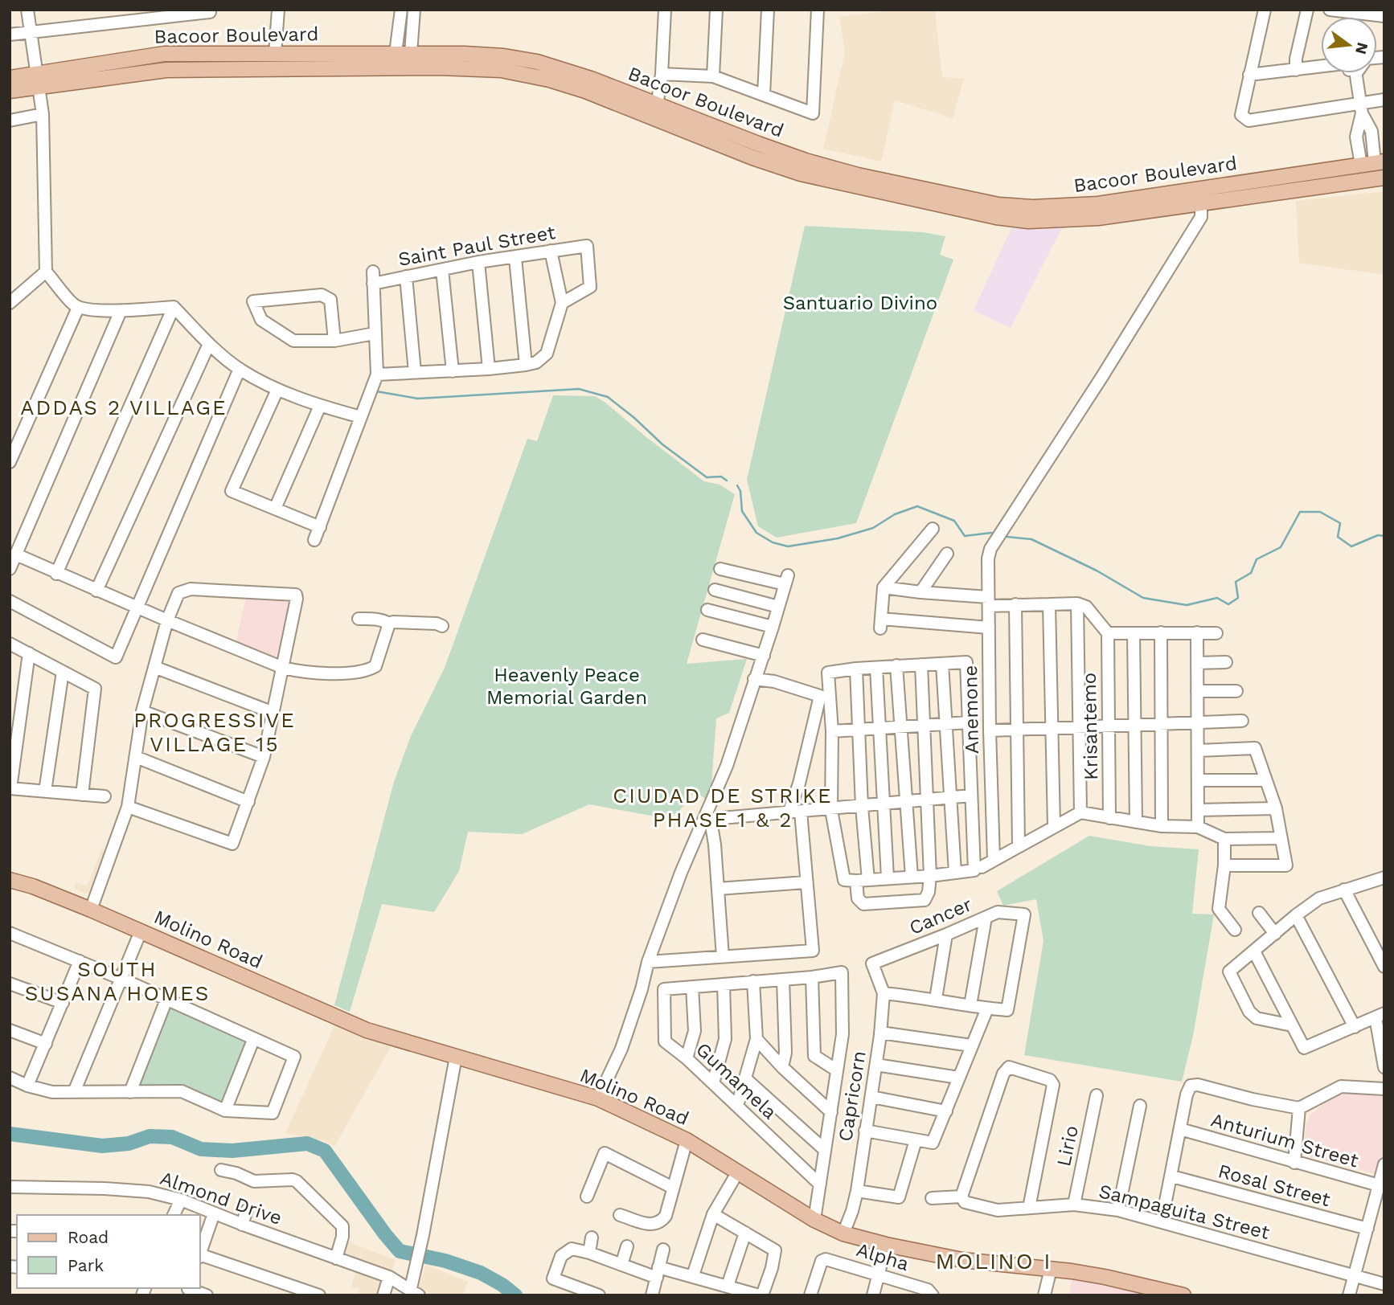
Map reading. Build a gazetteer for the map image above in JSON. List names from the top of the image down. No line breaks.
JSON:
{"streets":{"main road":["Bacoor Boulevard","Molino Road"],"street":["Saint Paul Street","Anemone","Krisantemo","Cancer","Gumamela","Capricorn","Anturium Street","Lirio","Rosal Street","Almond Drive","Sampaguita Street","Alpha"]},"crossings":[["Bacoor Boulevard","Anemone"],["Cancer","Capricorn"],["Molino Road","Capricorn"],["Lirio","Sampaguita Street"]],"districts":["ADDAS 2 VILLAGE","PROGRESSIVE VILLAGE 15","CIUDAD DE STRIKE PHASE 1 & 2","SOUTH SUSANA HOMES","MOLINO I"],"parks":["Santuario Divino","Heavenly Peace Memorial Garden"],"legend":["Road","Park"],"north":"right"}
